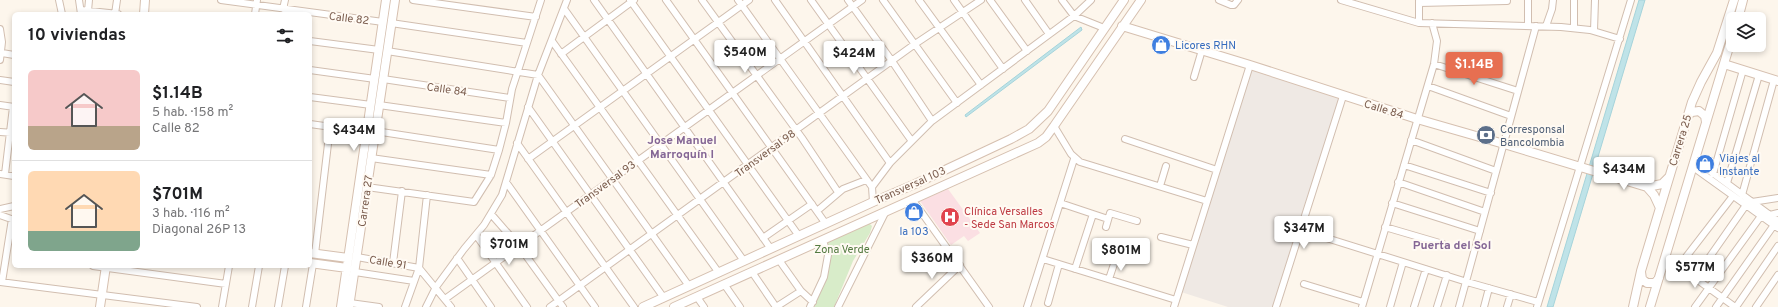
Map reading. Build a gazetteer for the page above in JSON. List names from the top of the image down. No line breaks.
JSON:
{"streets":{"street":["Calle 82","Calle 84","Carrera 25","Transversal 98","Transversal 93","Transversal 103","Carrera 27","Calle 91"]},"crossings":[["Calle 82","Carrera 27"],["Calle 84","Transversal 103"],["Calle 84","Carrera 27"],["Carrera 27","Calle 91"]],"districts":["Jose Manuel Marroquín I","Puerta del Sol"],"parks":["Zona Verde"],"places":{"shop":["Licores RHN","Viajes al Instante","la 103"],"bank":["Corresponsal Bancolombia"],"hospital":["Clínica Versalles - Sede San Marcos"]},"page":{"heading":"10 viviendas","price":["$540M","$424M","$1.14B","$434M","$434M","$347M","$701M","$801M","$360M","$577M"],"list":[{"name":"$1.14B","note":"5 hab. · 158 m² · Calle 82"},{"name":"$701M","note":"3 hab. · 116 m² · Diagonal 26P 13"}]}}
